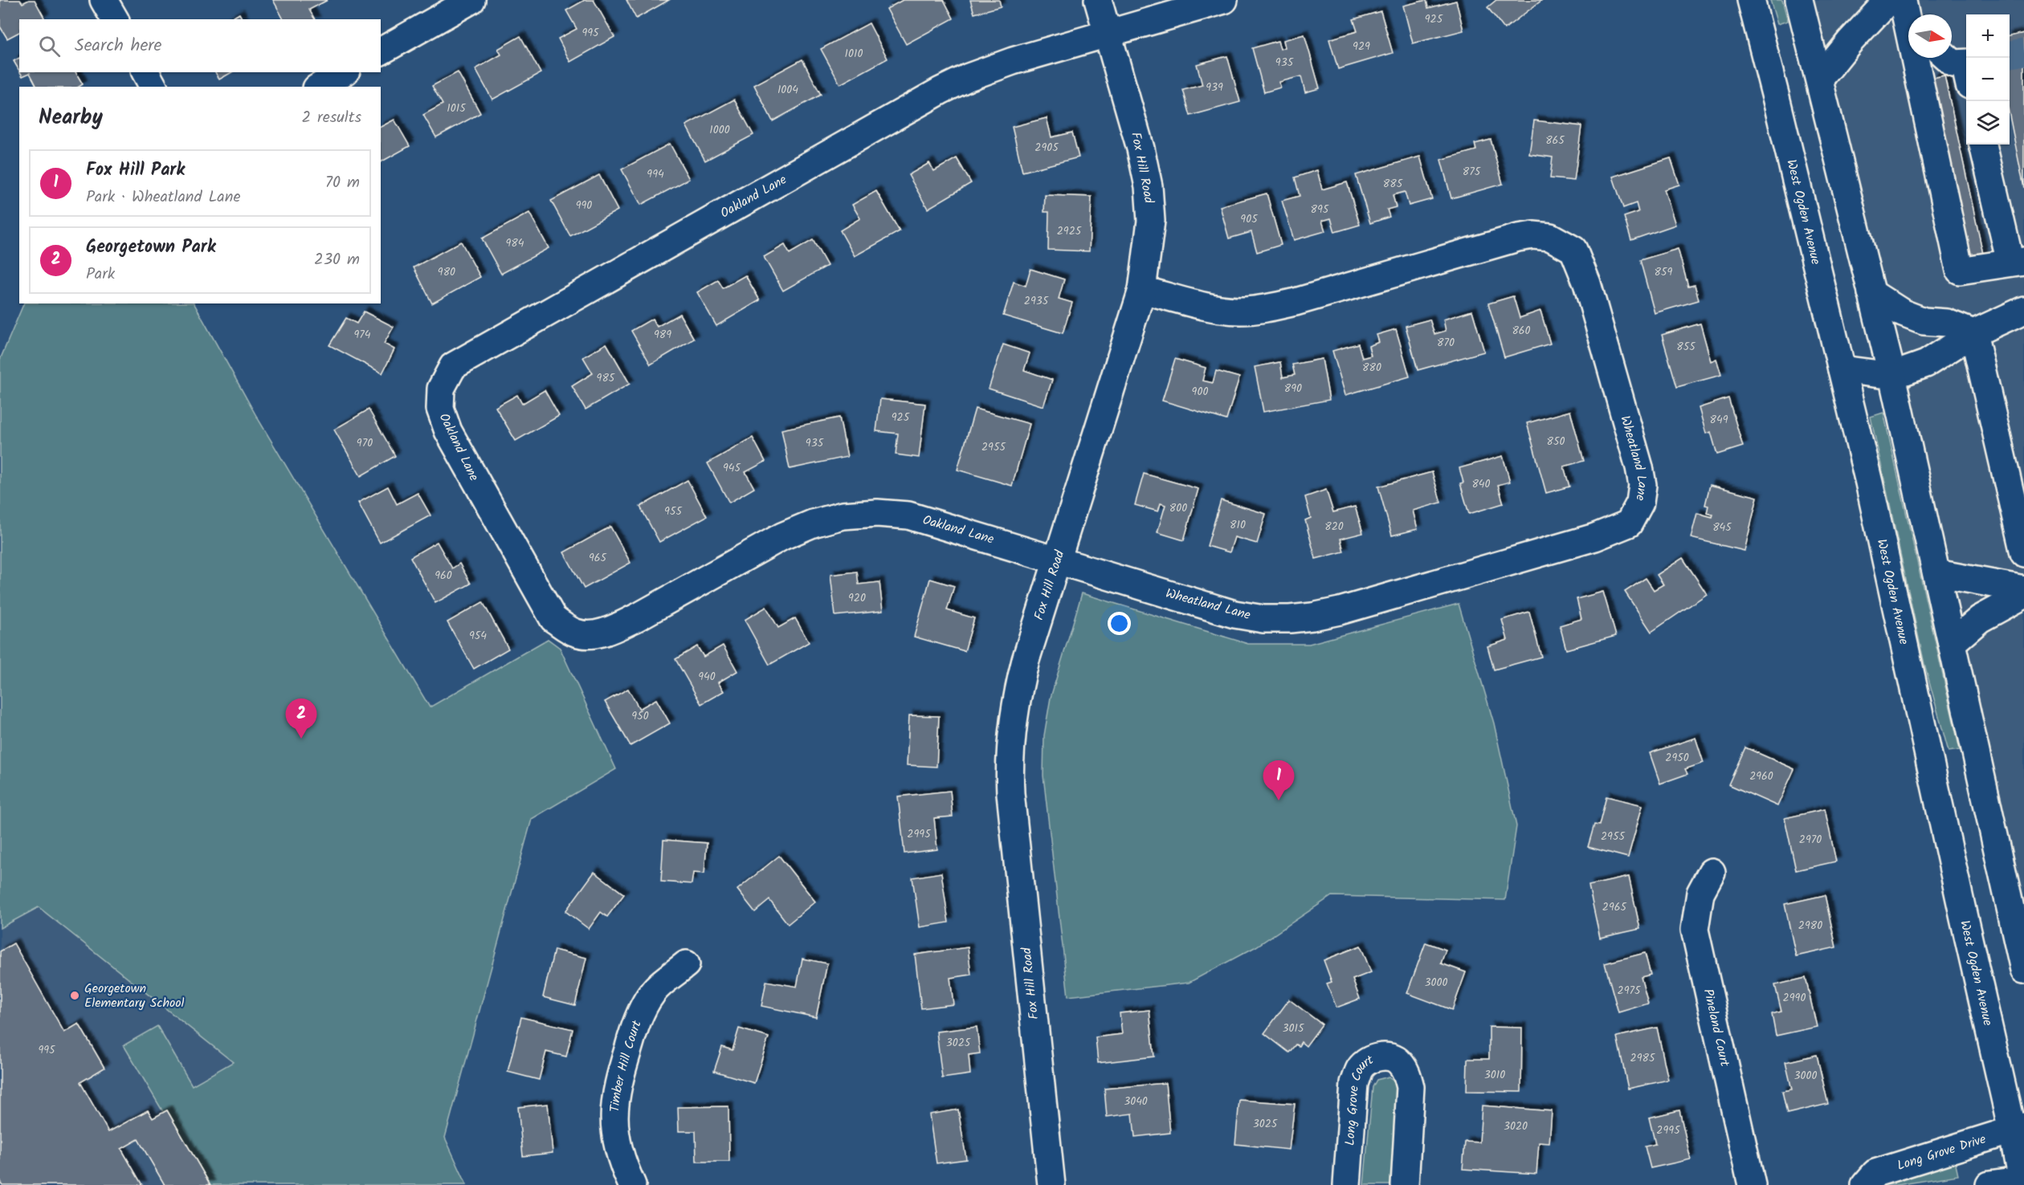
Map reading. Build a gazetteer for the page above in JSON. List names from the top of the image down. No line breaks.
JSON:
{"streets":{"street":["Fox Hill Road","Oakland Lane","West Ogden Avenue","Wheatland Lane","Pineland Court","Timber Hill Court","Long Grove Court","Long Grove Drive"]},"crossings":[["Fox Hill Road","Oakland Lane"],["Fox Hill Road","Wheatland Lane"],["Oakland Lane","Wheatland Lane"],["West Ogden Avenue","Long Grove Drive"]],"places":["Georgetown Elementary School"],"house_numbers":["925","995","929","1010","935","939","1004","1015","1000","865","2905","875","994","885","990","895","905","2925","984","980","859","2935","860","974","989","870","855","880","985","890","900","925","849","850","970","935","2955","945","840","800","955","810","820","845","965","960","920","954","940","950","2950","2960","2995","2955","2970","2965","2980","3000","2975","2990","3015","3025","995","2985","3010","3000","3040","3025","3020","2995"],"north":"right","page":{"map_buttons":["+","−"],"search":"Search here","heading":["Nearby","2 results"],"list":[{"mark":"1","name":"Fox Hill Park","note":"Park · Wheatland Lane","value":"70 m"},{"mark":"2","name":"Georgetown Park","note":"Park","value":"230 m"}],"pins":["2","1"]}}
